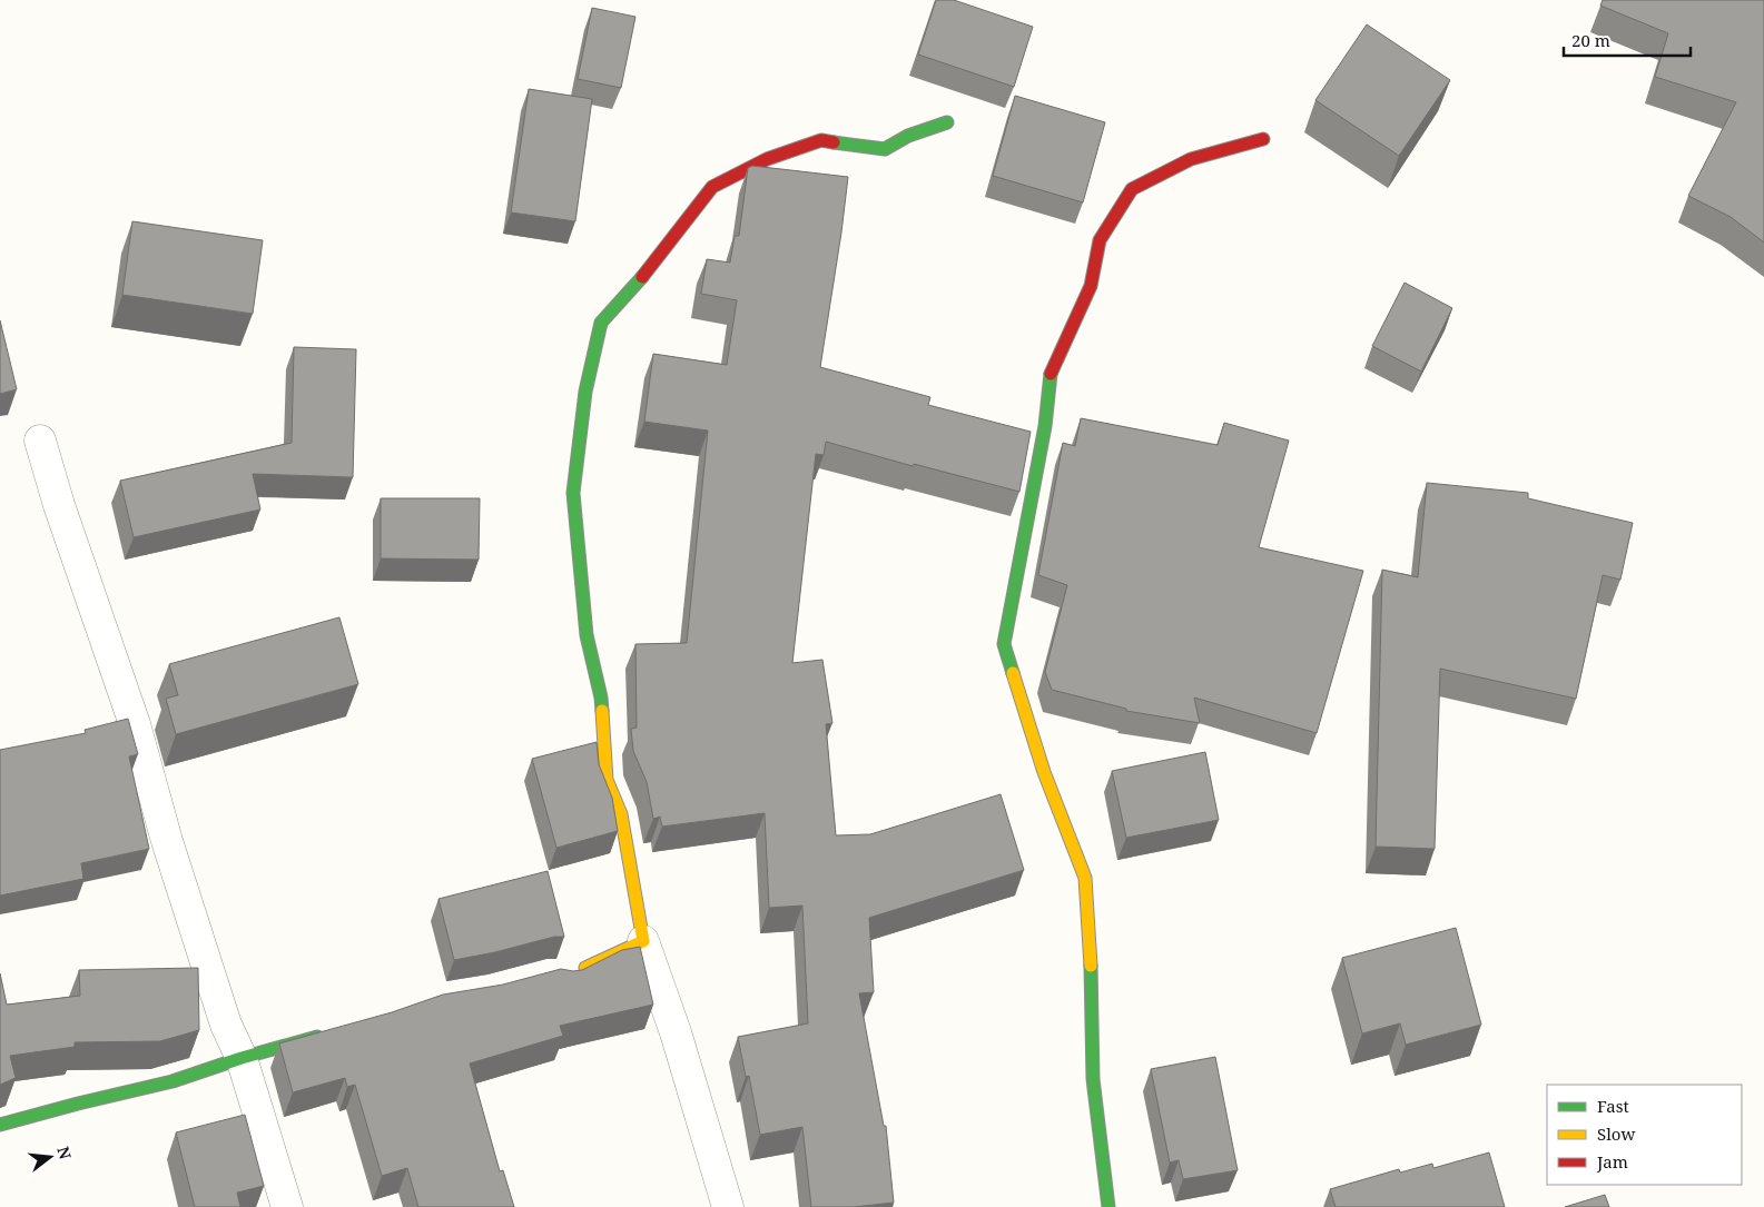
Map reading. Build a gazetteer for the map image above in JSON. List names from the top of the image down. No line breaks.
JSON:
{"legend":["Fast","Slow","Jam"],"scale_bar":"20 m","north":"right"}
